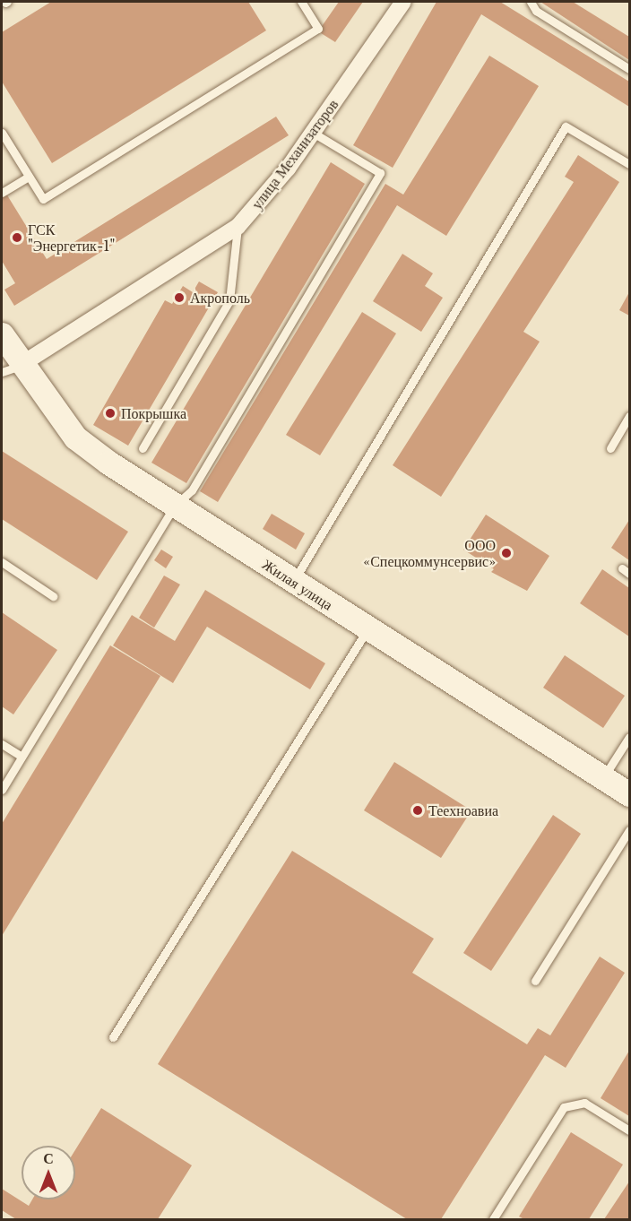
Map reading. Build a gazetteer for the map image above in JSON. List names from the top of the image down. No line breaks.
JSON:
{"streets":{"main road":["Жилая улица"],"street":["улица Механизаторов"]},"crossings":[["улица Механизаторов","Жилая улица"]],"places":["ГСК \"Энергетик-1\"","Акрополь","Покрышка","ООО «Спецкоммунсервис»","Теехноавиа"],"north":"top"}
